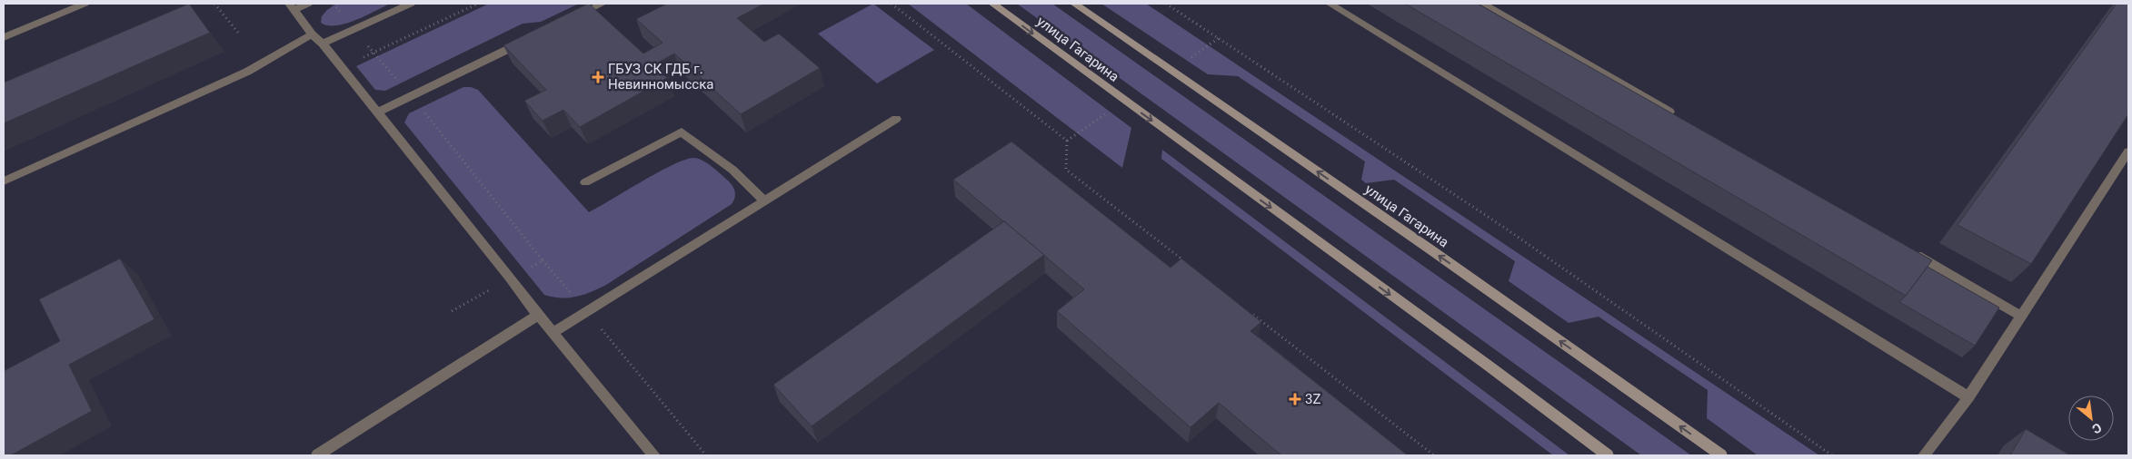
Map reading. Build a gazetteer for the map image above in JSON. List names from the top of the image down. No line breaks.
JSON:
{"streets":{"main road":["улица Гагарина"]},"places":{"health":["ГБУЗ СК ГДБ г. Невинномысска","3Z"]},"north":"bottom right"}
